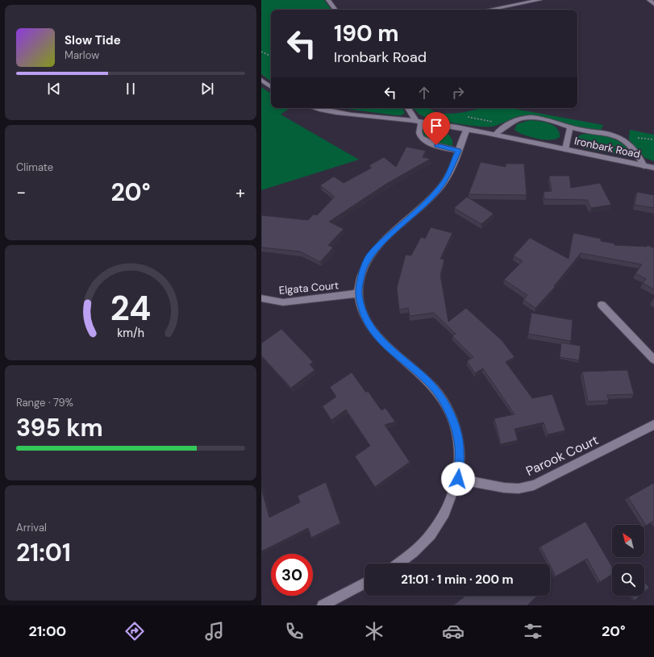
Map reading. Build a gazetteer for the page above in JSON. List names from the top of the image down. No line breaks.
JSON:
{"streets":{"street":["Ironbark Road","Elgata Court","Parook Court"]},"north":"top left","page":{"turn":["190 m","Ironbark Road"],"song":["Slow Tide","Marlow"],"tile":["Climate",["Range · 79%","395 km"],["Arrival","21:01"]],"heat":["−","20°","+"],"limit":"30","trip":"21:01 · 1 min · 200 m","tabs":["21:00","20°"],"gauge":["24","km/h"]}}
